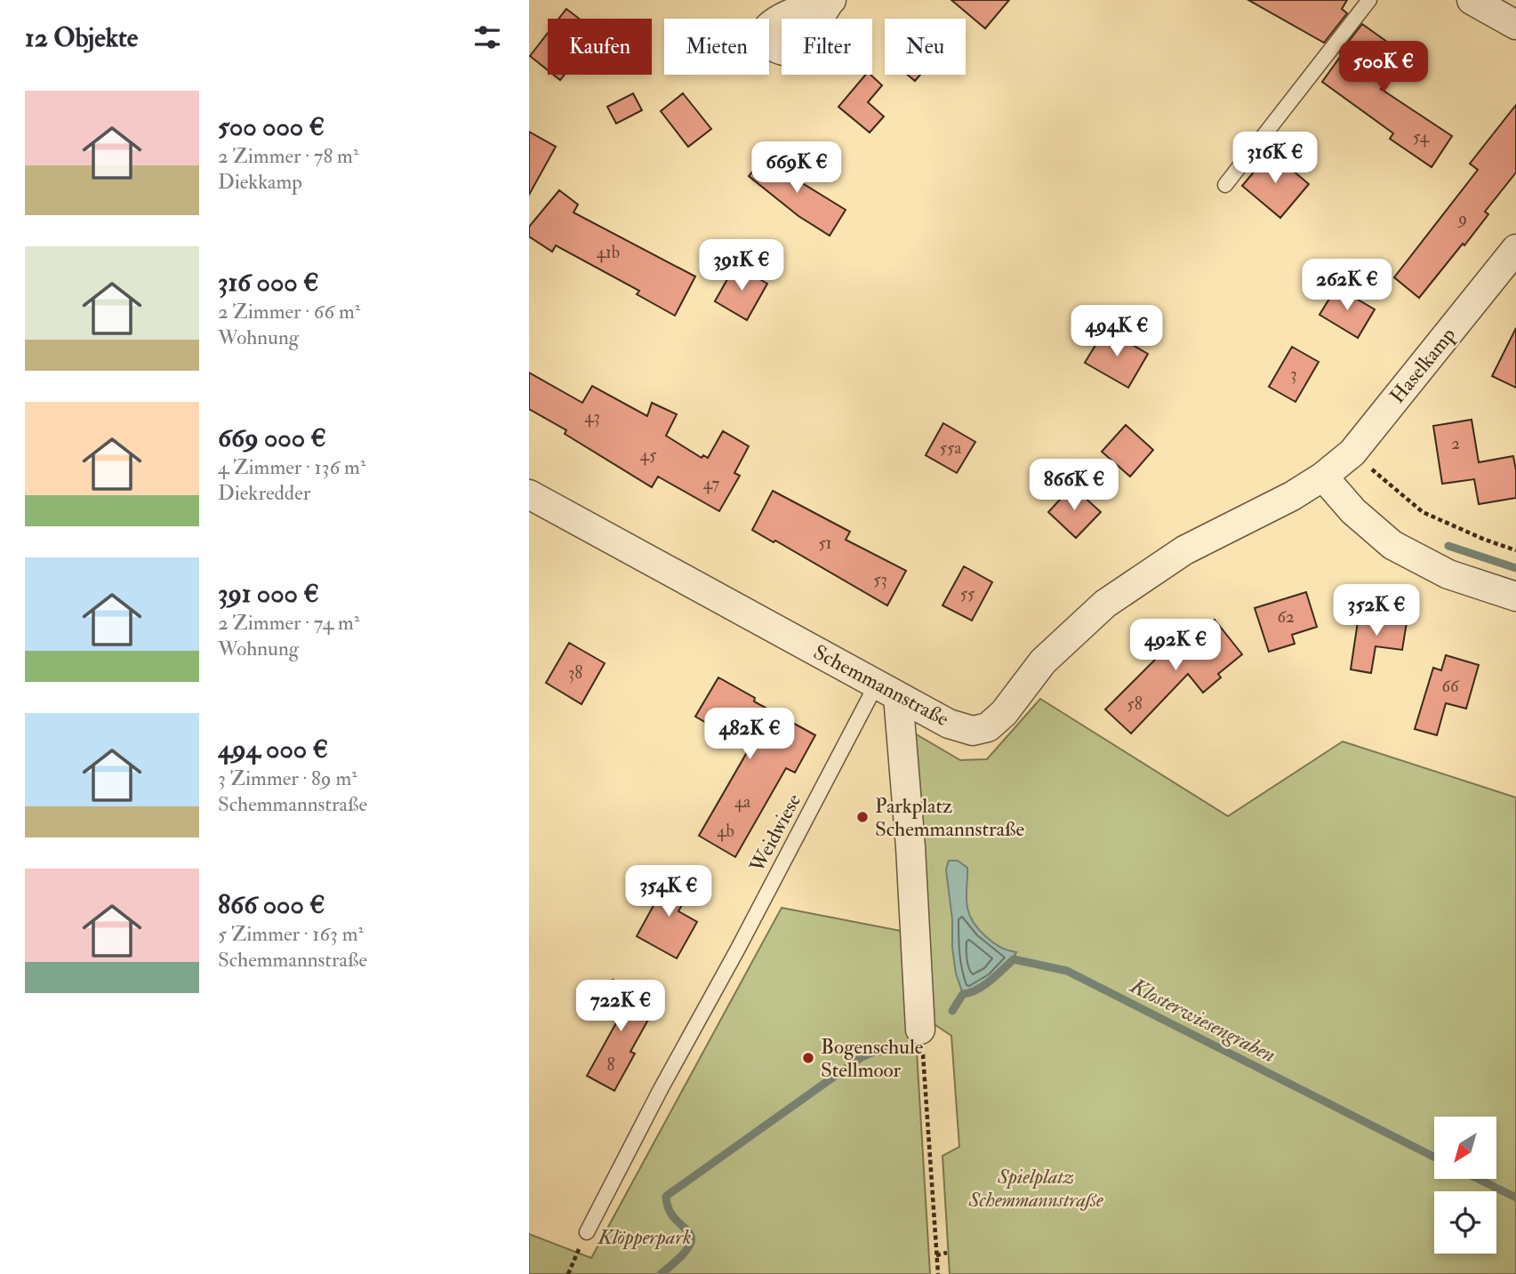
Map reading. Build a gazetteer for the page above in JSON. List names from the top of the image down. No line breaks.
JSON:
{"streets":{"street":["Haselkamp","Schemmannstraße"],"lane":["Weidwiese"]},"crossings":[["Haselkamp","Schemmannstraße"],["Schemmannstraße","Weidwiese"]],"water":["Klosterwiesengraben"],"parks":["Spielplatz Schemmannstraße","Klöpperpark"],"places":["Parkplatz Schemmannstraße","Bogenschule Stellmoor"],"house_numbers":["54","9","41b","3","43","2","55a","45","47","51","53","55","62","38","66","58","4a","4b","8"],"north":"bottom left","page":{"heading":"12 Objekte","chip":["Kaufen","Mieten","Filter","Neu"],"price":["500K €","316K €","669K €","391K €","262K €","494K €","866K €","352K €","492K €","482K €","354K €","722K €"],"list":[{"name":"500 000 €","note":"2 Zimmer · 78 m² · Diekkamp"},{"name":"316 000 €","note":"2 Zimmer · 66 m² · Wohnung"},{"name":"669 000 €","note":"4 Zimmer · 136 m² · Diekredder"},{"name":"391 000 €","note":"2 Zimmer · 74 m² · Wohnung"},{"name":"494 000 €","note":"3 Zimmer · 89 m² · Schemmannstraße"},{"name":"866 000 €","note":"5 Zimmer · 163 m² · Schemmannstraße"}]}}
